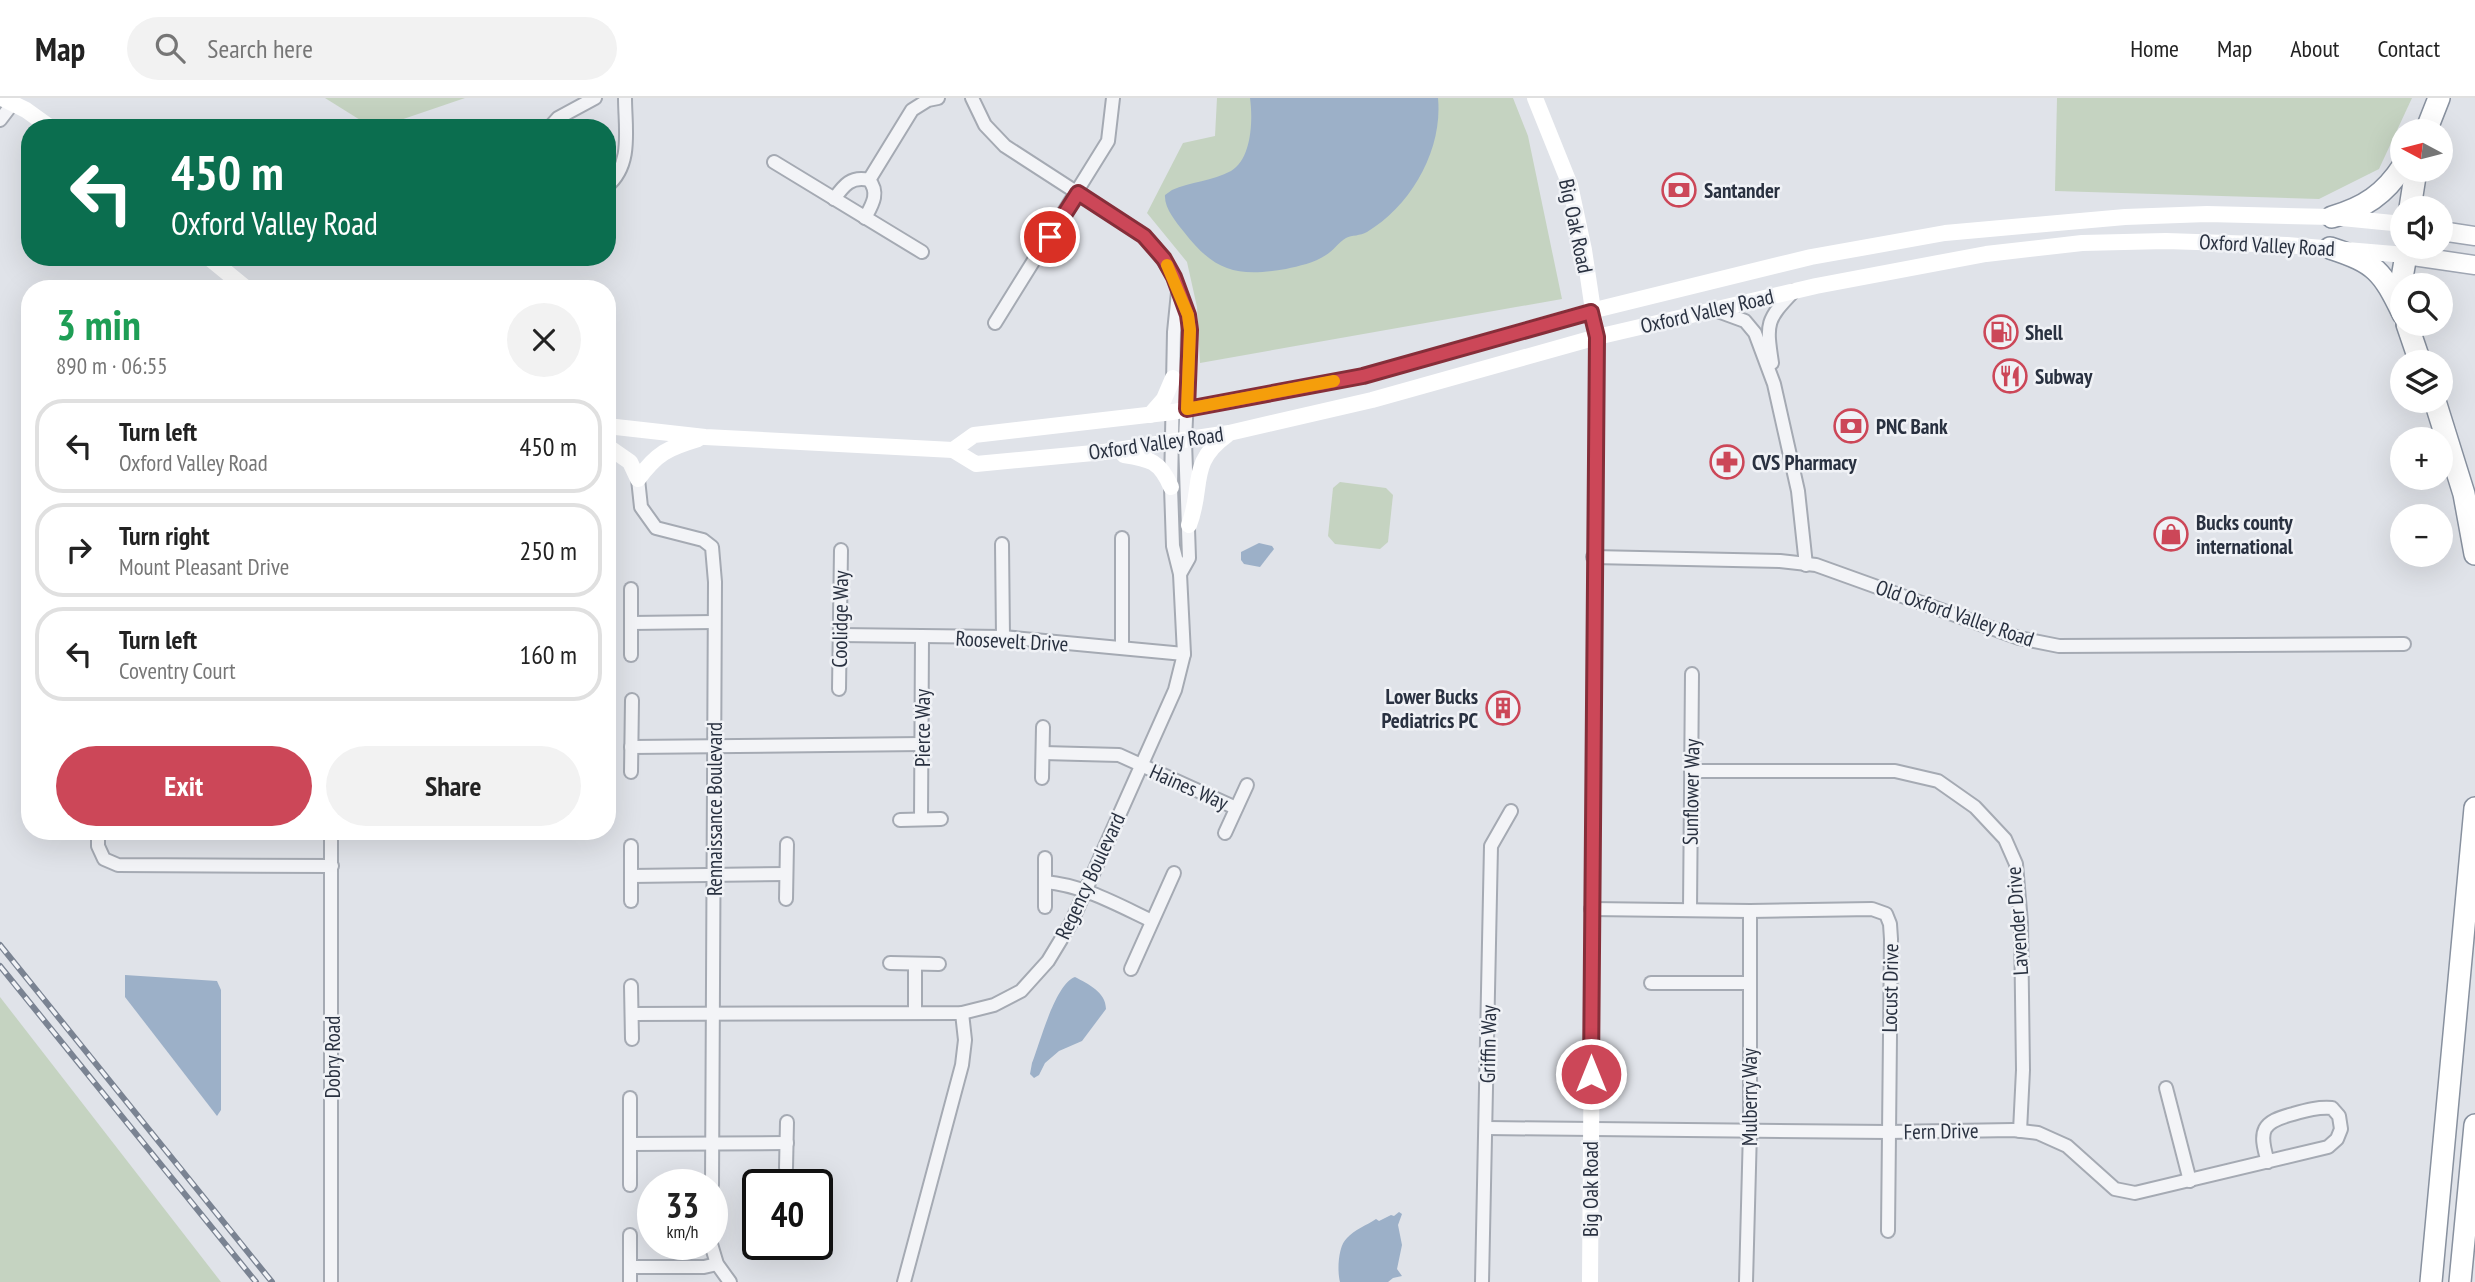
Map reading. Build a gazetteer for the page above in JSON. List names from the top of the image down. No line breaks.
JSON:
{"streets":{"main road":["Big Oak Road","Oxford Valley Road"],"street":["Old Oxford Valley Road","Coolidge Way","Roosevelt Drive","Pierce Way","Haines Way","Sunflower Way","Rennaissance Boulevard","Regency Boulevard","Lavender Drive","Locust Drive","Griffin Way","Dobry Road","Mulberry Way","Fern Drive"]},"crossings":[["Big Oak Road","Oxford Valley Road"],["Big Oak Road","Old Oxford Valley Road"],["Big Oak Road","Locust Drive"],["Big Oak Road","Fern Drive"],["Oxford Valley Road","Regency Boulevard"],["Coolidge Way","Roosevelt Drive"],["Roosevelt Drive","Pierce Way"],["Roosevelt Drive","Regency Boulevard"],["Haines Way","Regency Boulevard"],["Sunflower Way","Lavender Drive"],["Sunflower Way","Locust Drive"],["Rennaissance Boulevard","Regency Boulevard"],["Lavender Drive","Fern Drive"],["Locust Drive","Mulberry Way"],["Locust Drive","Fern Drive"],["Griffin Way","Fern Drive"],["Mulberry Way","Fern Drive"]],"places":{"bank":["Santander","PNC Bank"],"fuel station":["Shell"],"restaurant":["Subway"],"pharmacy":["CVS Pharmacy"],"shop":["Bucks county international"],"building":["Lower Bucks Pediatrics PC"]},"north":"left","page":{"header":"Map","search":"Search here","nav":["Home","Map","About","Contact"],"map_buttons":["+","−"],"turn":["450 m","Oxford Valley Road"],"heading":["3 min","890 m · 06:55"],"list":[{"name":"Turn left","note":"Oxford Valley Road","value":"450 m"},{"name":"Turn right","note":"Mount Pleasant Drive","value":"250 m"},{"name":"Turn left","note":"Coventry Court","value":"160 m"}],"buttons":["Exit","Share"],"speed":"33 km/h","limit":"40"}}
